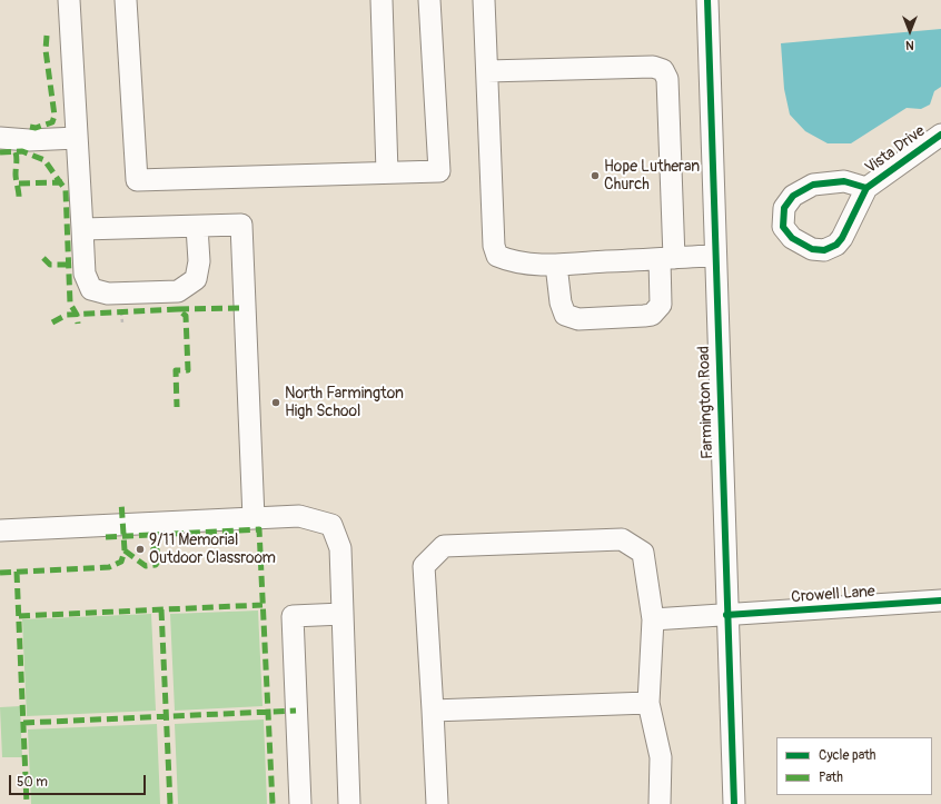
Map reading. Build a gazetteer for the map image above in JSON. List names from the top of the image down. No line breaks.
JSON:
{"streets":{"street":["Vista Drive","Farmington Road","Crowell Lane"]},"crossings":[["Farmington Road","Crowell Lane"]],"places":["Hope Lutheran Church","North Farmington High School","9/11 Memorial Outdoor Classroom"],"legend":["Cycle path","Path"],"scale_bar":"50 m","north":"bottom"}
